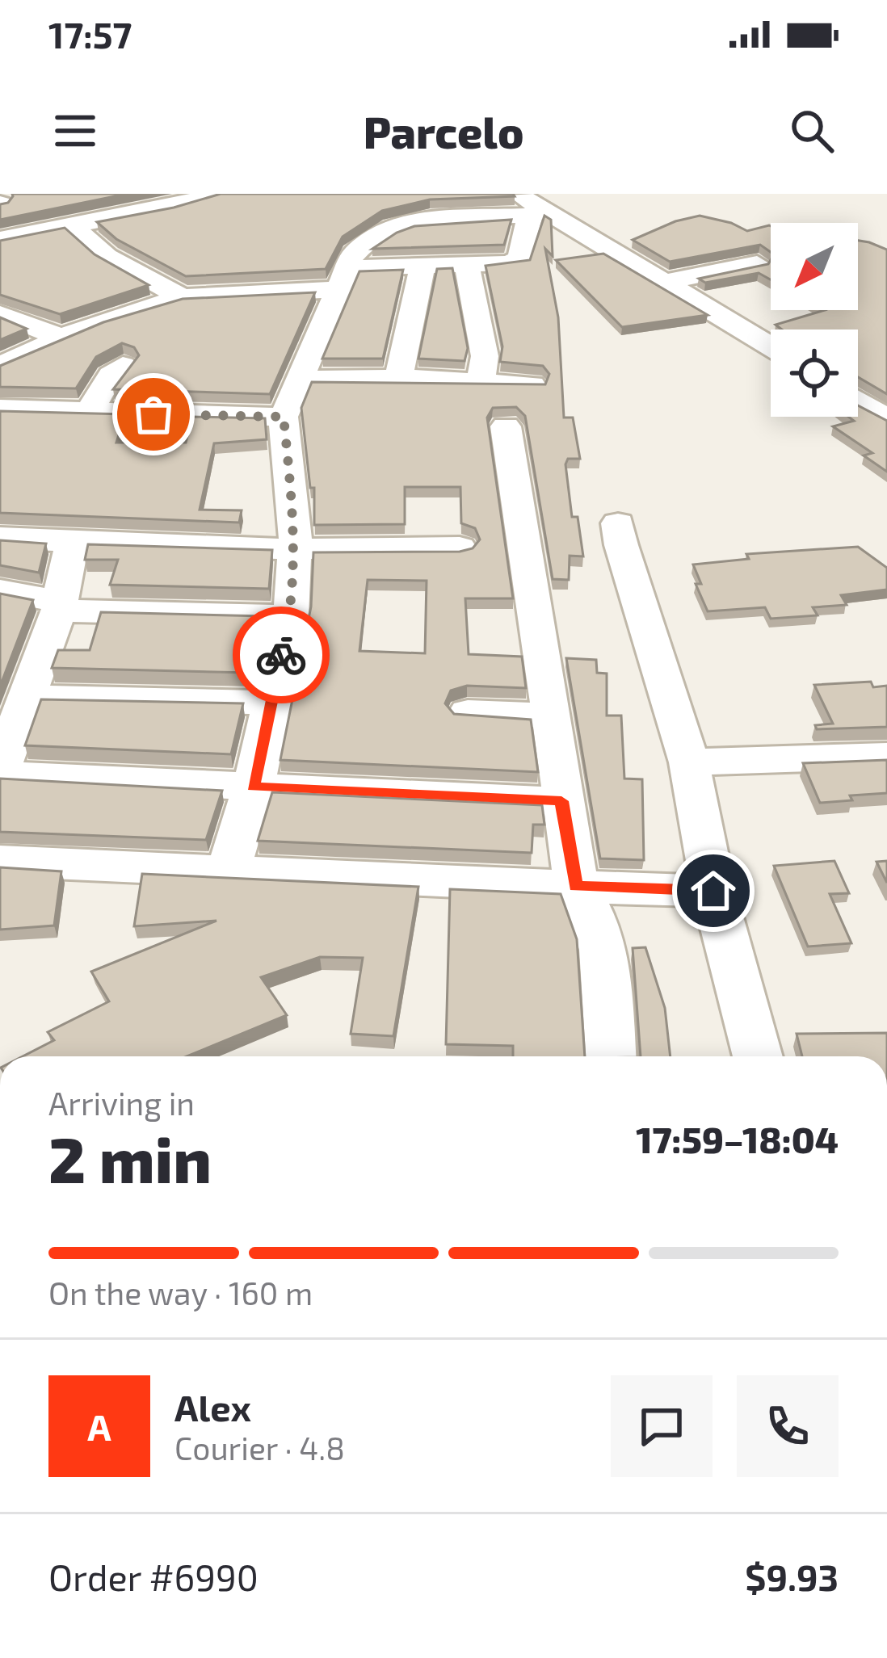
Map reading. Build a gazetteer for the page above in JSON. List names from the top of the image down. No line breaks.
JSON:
{"north":"bottom left","page":{"status":"17:57","header":"Parcelo","heading":["2 min","Arriving in","17:59–18:04"],"panel":["Alex","Courier · 4.8","Order #6990","$9.93"],"bar":"On the way · 160 m","round":"A"}}
